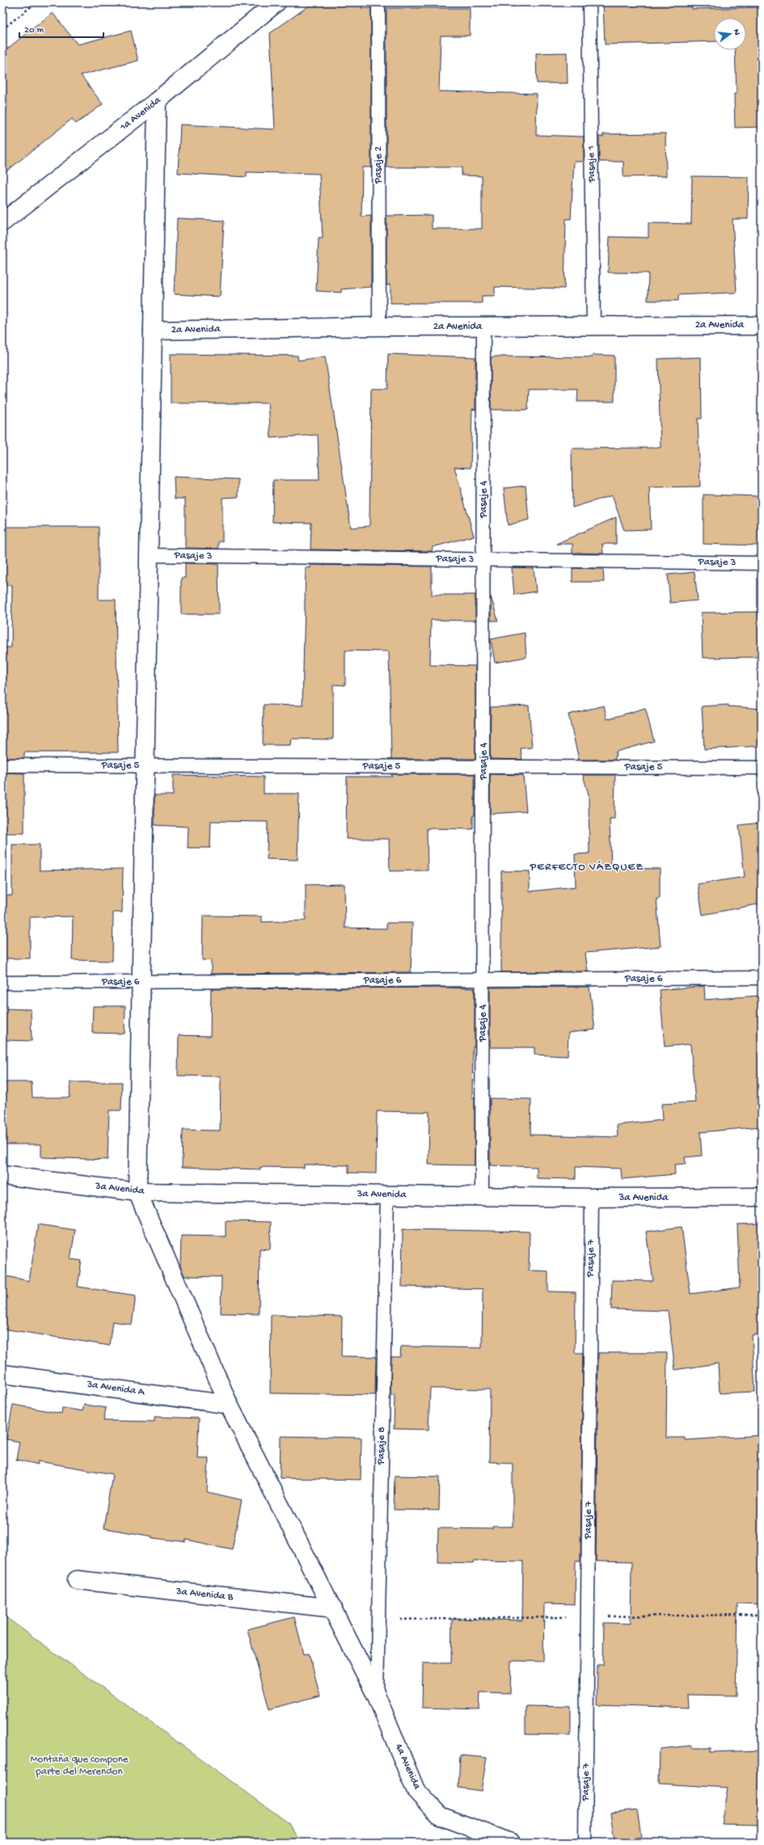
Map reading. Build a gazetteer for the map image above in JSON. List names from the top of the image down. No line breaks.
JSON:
{"streets":{"street":["1a Avenida","2a Avenida","3a Avenida","3a Avenida A","3a Avenida B","4a Avenida"],"lane":["Pasaje 1","Pasaje 2","Pasaje 4","Pasaje 3","Pasaje 5","Pasaje 6","Pasaje 7","Pasaje 8"]},"crossings":[["Pasaje 1","2a Avenida"],["Pasaje 2","2a Avenida"],["2a Avenida","Pasaje 4"],["Pasaje 4","Pasaje 3"],["Pasaje 4","Pasaje 5"],["Pasaje 4","Pasaje 6"],["Pasaje 4","3a Avenida"],["3a Avenida","Pasaje 7"],["3a Avenida","Pasaje 8"],["3a Avenida","4a Avenida"],["3a Avenida A","4a Avenida"],["Pasaje 8","4a Avenida"],["3a Avenida B","4a Avenida"]],"districts":["PERFECTO VÁZQUEZ"],"parks":["Montaña que compone parte del Merendon"],"scale_bar":"20 m","north":"right"}
